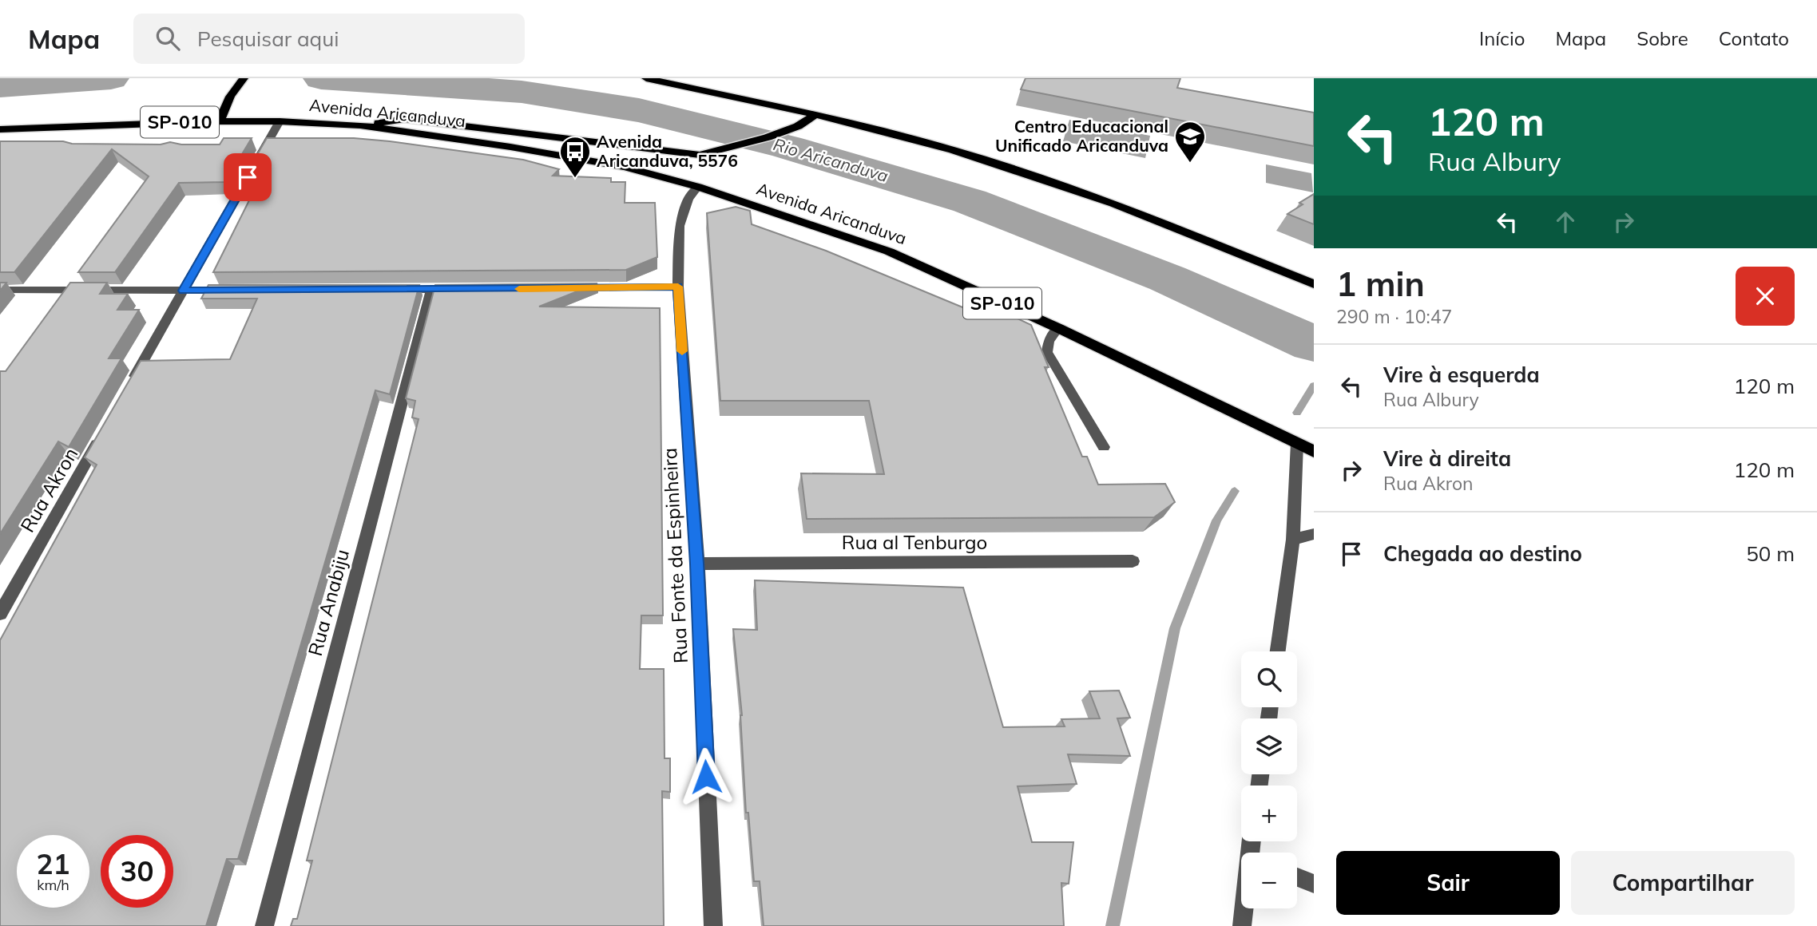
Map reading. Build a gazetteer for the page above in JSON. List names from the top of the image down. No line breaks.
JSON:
{"streets":{"highway":["Avenida Aricanduva","SP-010"],"street":["Rua Akron","Rua al Tenburgo","Rua Fonte da Espinheira","Rua Anabiju"]},"crossings":[["Avenida Aricanduva","Rua Fonte da Espinheira"],["Rua al Tenburgo","Rua Fonte da Espinheira"]],"water":["Rio Aricanduva"],"places":{"school or university":["Centro Educacional Unificado Aricanduva"],"bus stop":["Avenida Aricanduva, 5576"]},"page":{"header":"Mapa","search":"Pesquisar aqui","nav":["Início","Mapa","Sobre","Contato"],"turn":["120 m","Rua Albury"],"heading":["1 min","290 m · 10:47"],"list":[{"name":"Vire à esquerda","note":"Rua Albury","value":"120 m"},{"name":"Vire à direita","note":"Rua Akron","value":"120 m"},{"name":"Chegada ao destino","value":"50 m"}],"map_buttons":["+","−"],"speed":"21 km/h","limit":"30","buttons":["Sair","Compartilhar"]}}
